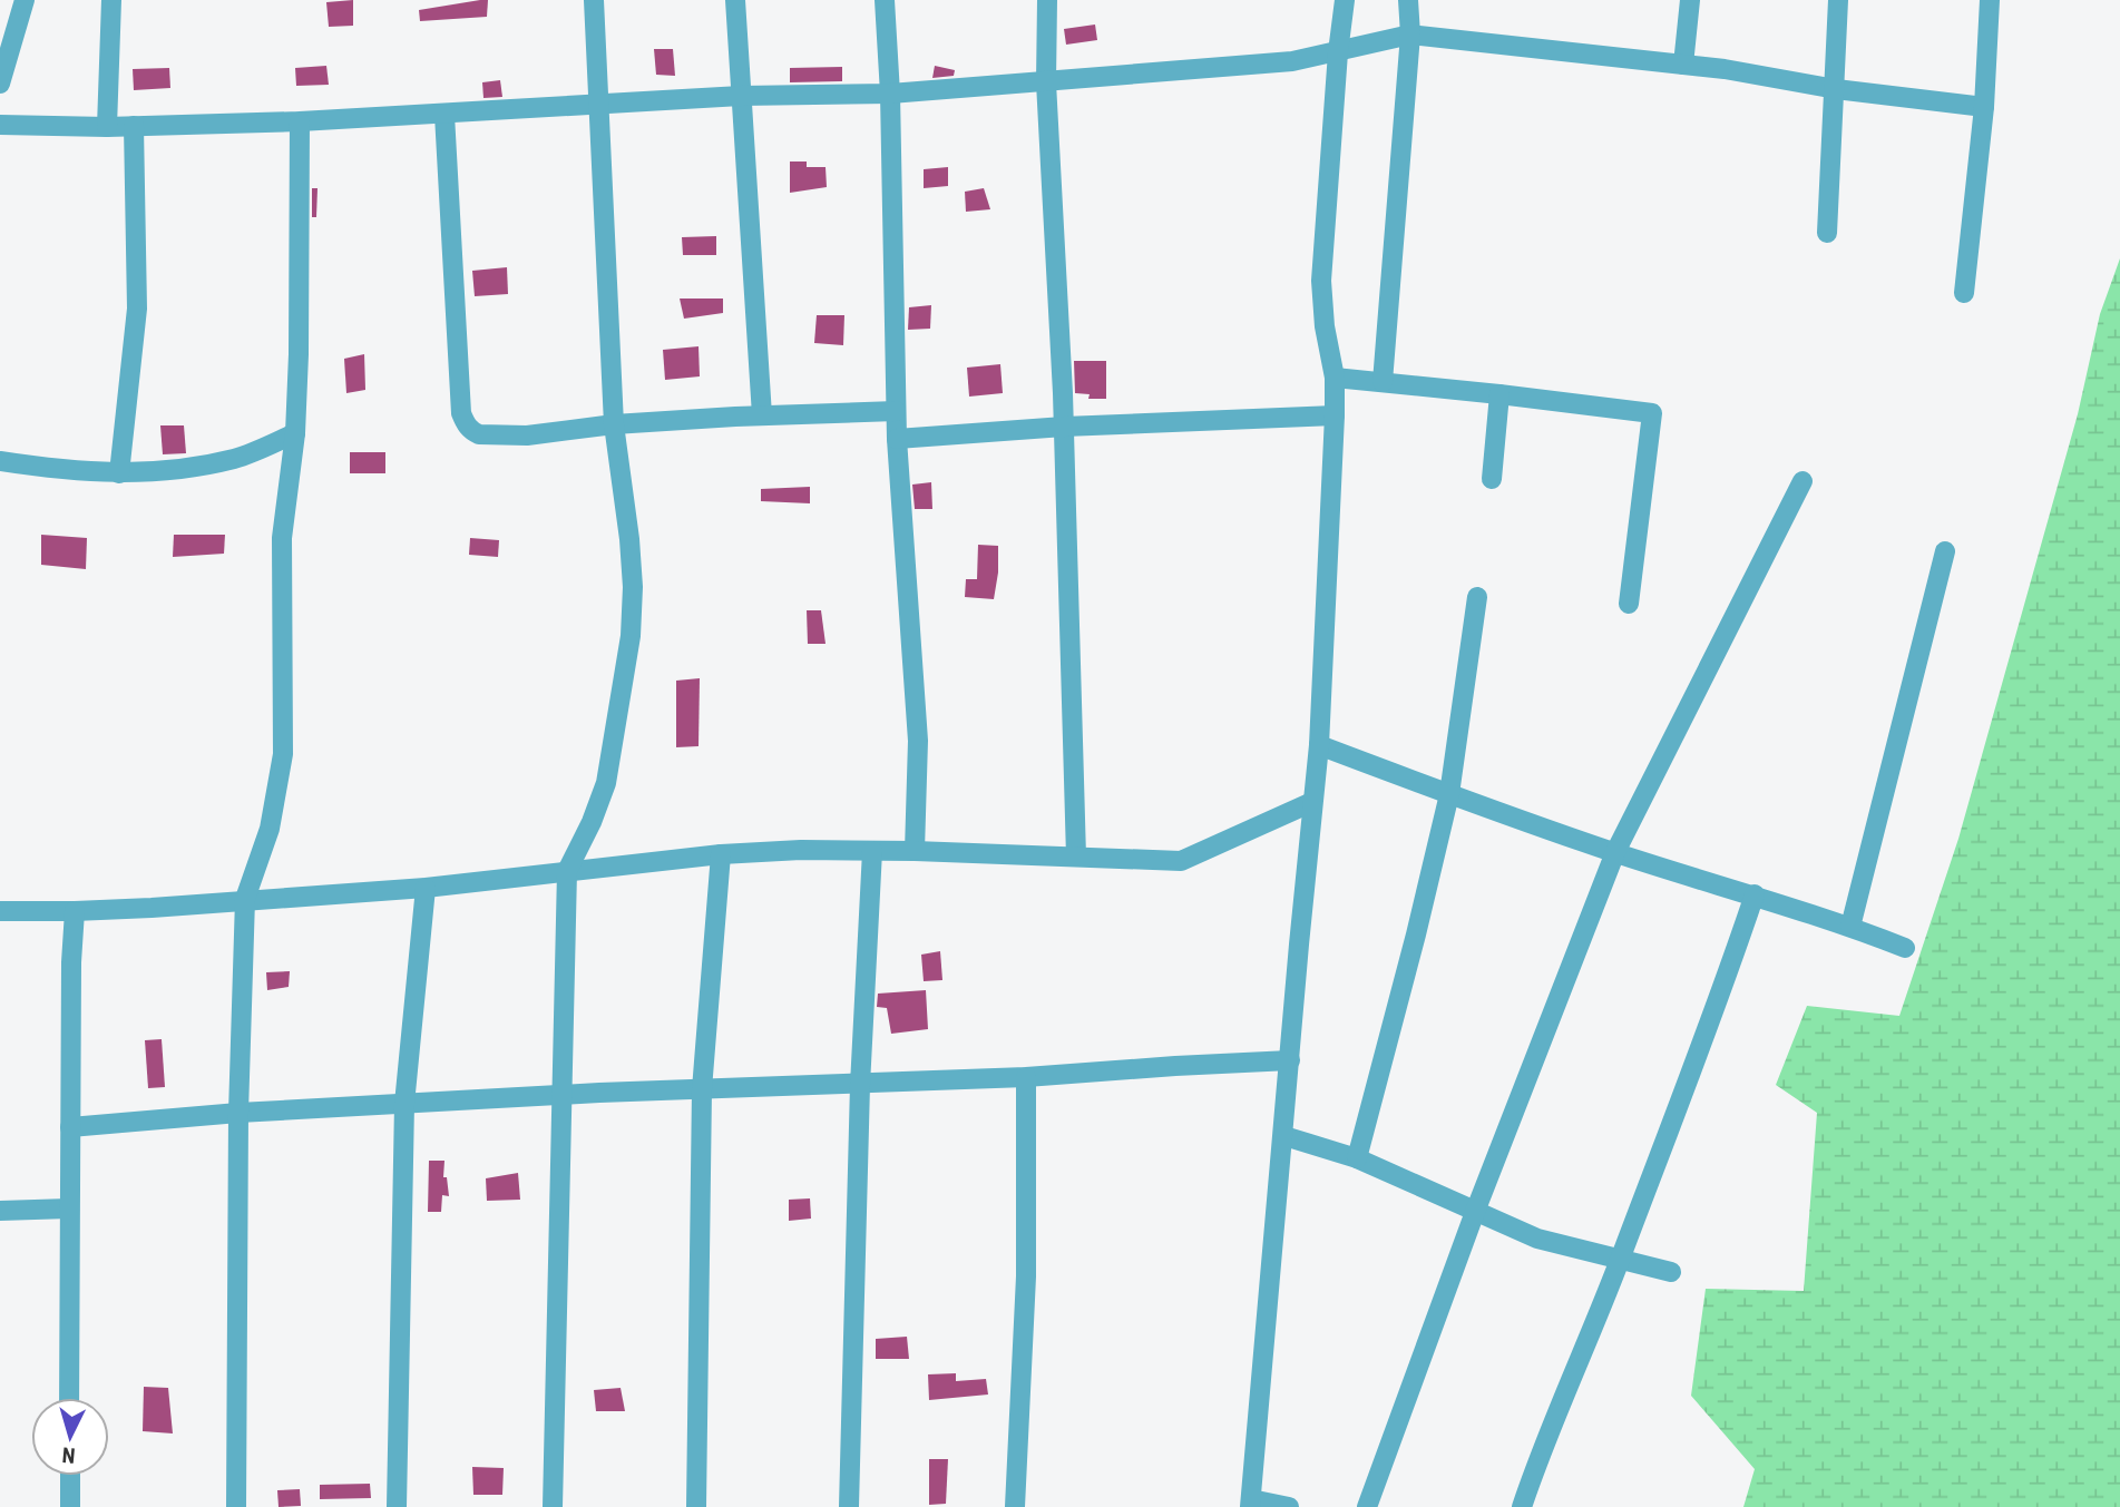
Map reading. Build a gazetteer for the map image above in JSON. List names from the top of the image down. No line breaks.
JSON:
{"north":"bottom"}
